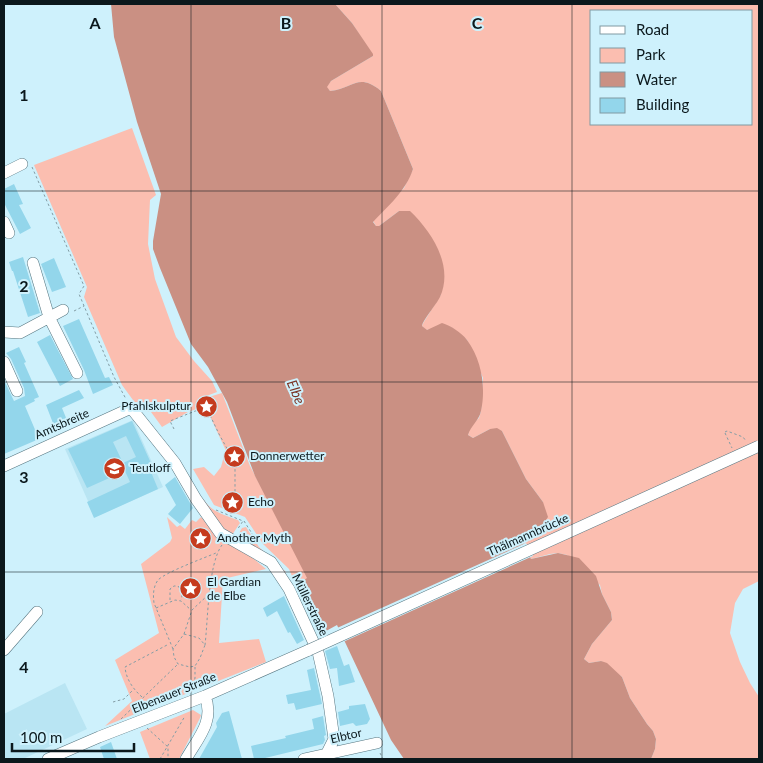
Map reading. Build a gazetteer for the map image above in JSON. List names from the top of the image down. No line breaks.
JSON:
{"streets":{"street":["Amtsbreite","Thälmannbrücke","Müllerstraße","Elbenauer Straße","Elbtor"]},"crossings":[["Amtsbreite","Müllerstraße"],["Thälmannbrücke","Elbenauer Straße"],["Müllerstraße","Elbtor"]],"water":["Elbe"],"places":{"place":["Pfahlskulptur","Donnerwetter","Echo","Another Myth","El Gardian de Elbe"],"school or university":["Teutloff"]},"legend":["Road","Park","Water","Building"],"scale_bar":"100 m","grid":{"columns":["A","B","C"],"rows":["1","2","3","4"]}}
